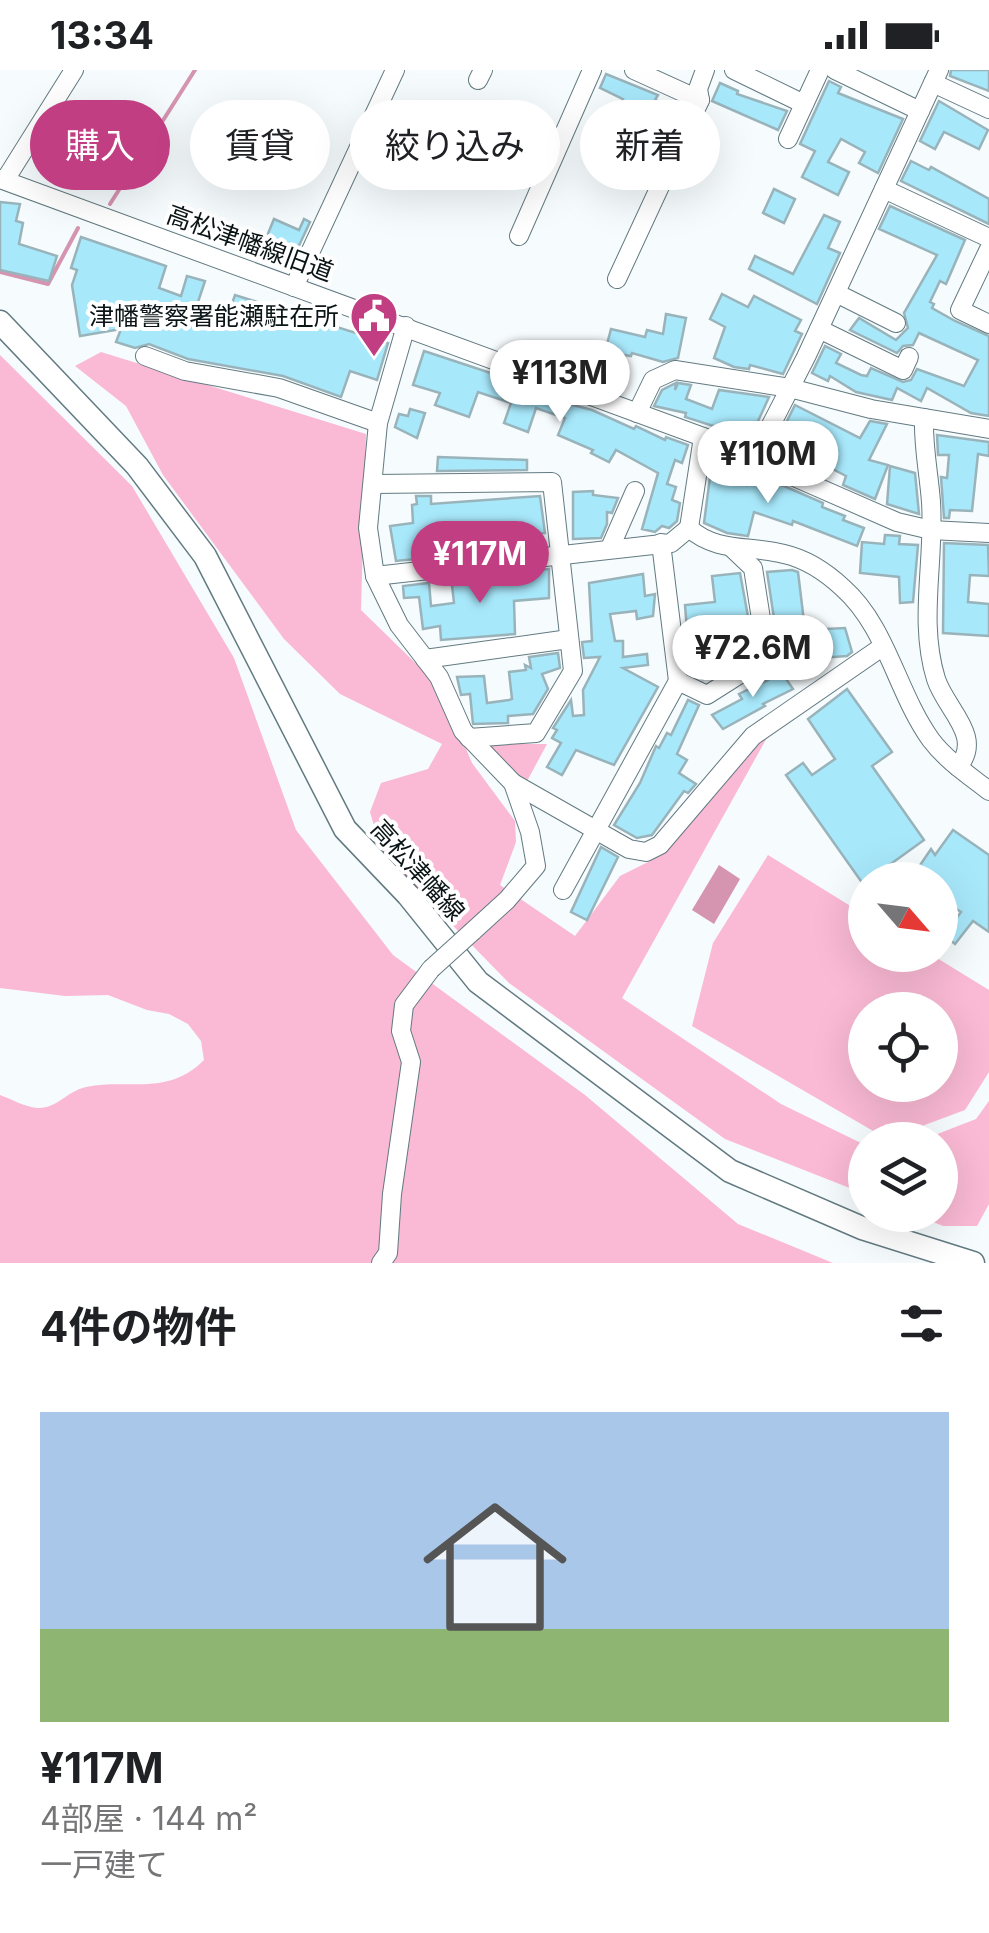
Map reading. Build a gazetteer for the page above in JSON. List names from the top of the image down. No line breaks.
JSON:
{"streets":{"main road":["高松津幡線"],"street":["高松津幡線旧道"]},"places":{"public building":["津幡警察署能瀬駐在所"]},"north":"bottom right","page":{"status":"13:34","chip":["購入","賃貸","絞り込み","新着"],"price":["¥113M","¥110M","¥117M","¥72.6M"],"heading":"4件の物件","list":[{"name":"¥117M","note":"4部屋 · 144 m² · 一戸建て"}]}}
